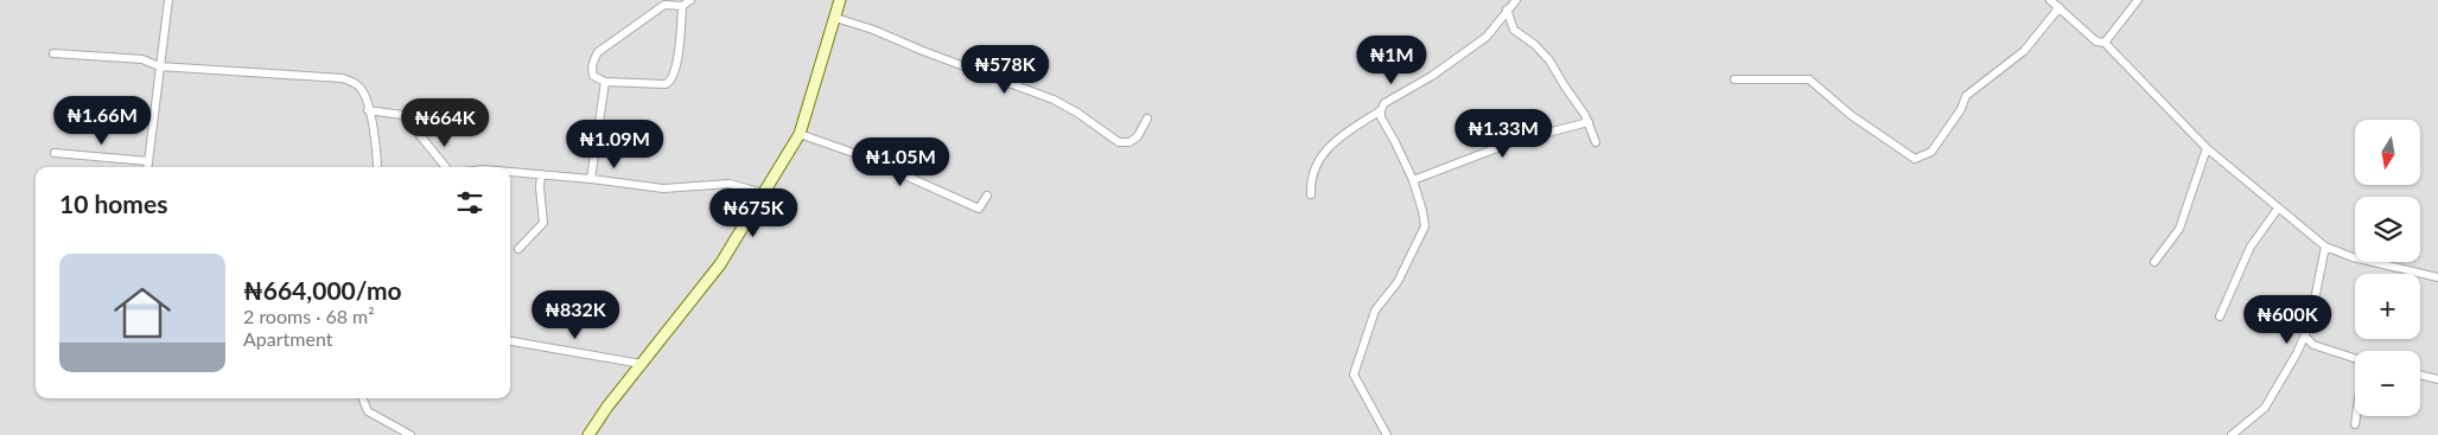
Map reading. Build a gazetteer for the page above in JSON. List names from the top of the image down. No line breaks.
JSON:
{"north":"bottom","page":{"price":["₦1M","₦578K","₦1.66M","₦664K","₦1.33M","₦1.09M","₦1.05M","₦675K","₦832K","₦600K"],"map_buttons":["+","−"],"heading":"10 homes","list":[{"name":"₦664,000/mo","note":"2 rooms · 68 m² · Apartment"}]}}
